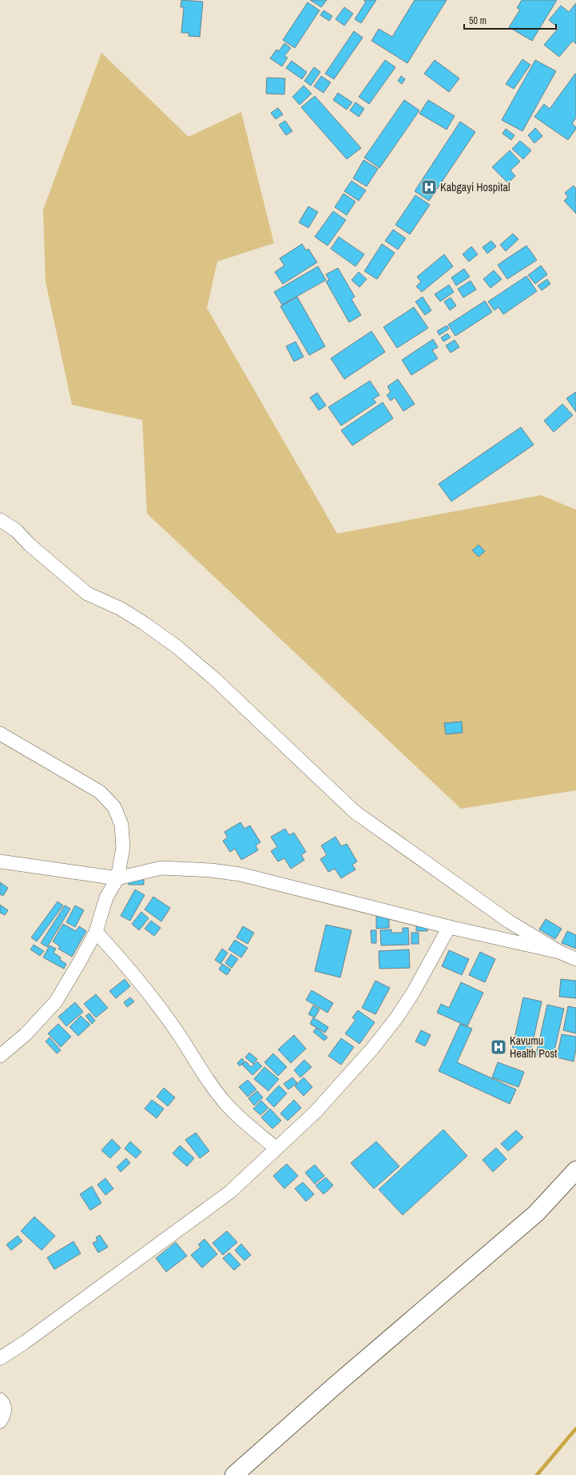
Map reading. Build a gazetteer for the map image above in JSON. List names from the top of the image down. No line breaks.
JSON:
{"places":{"hospital":["Kabgayi Hospital","Kavumu Health Post"]},"scale_bar":"50 m"}
